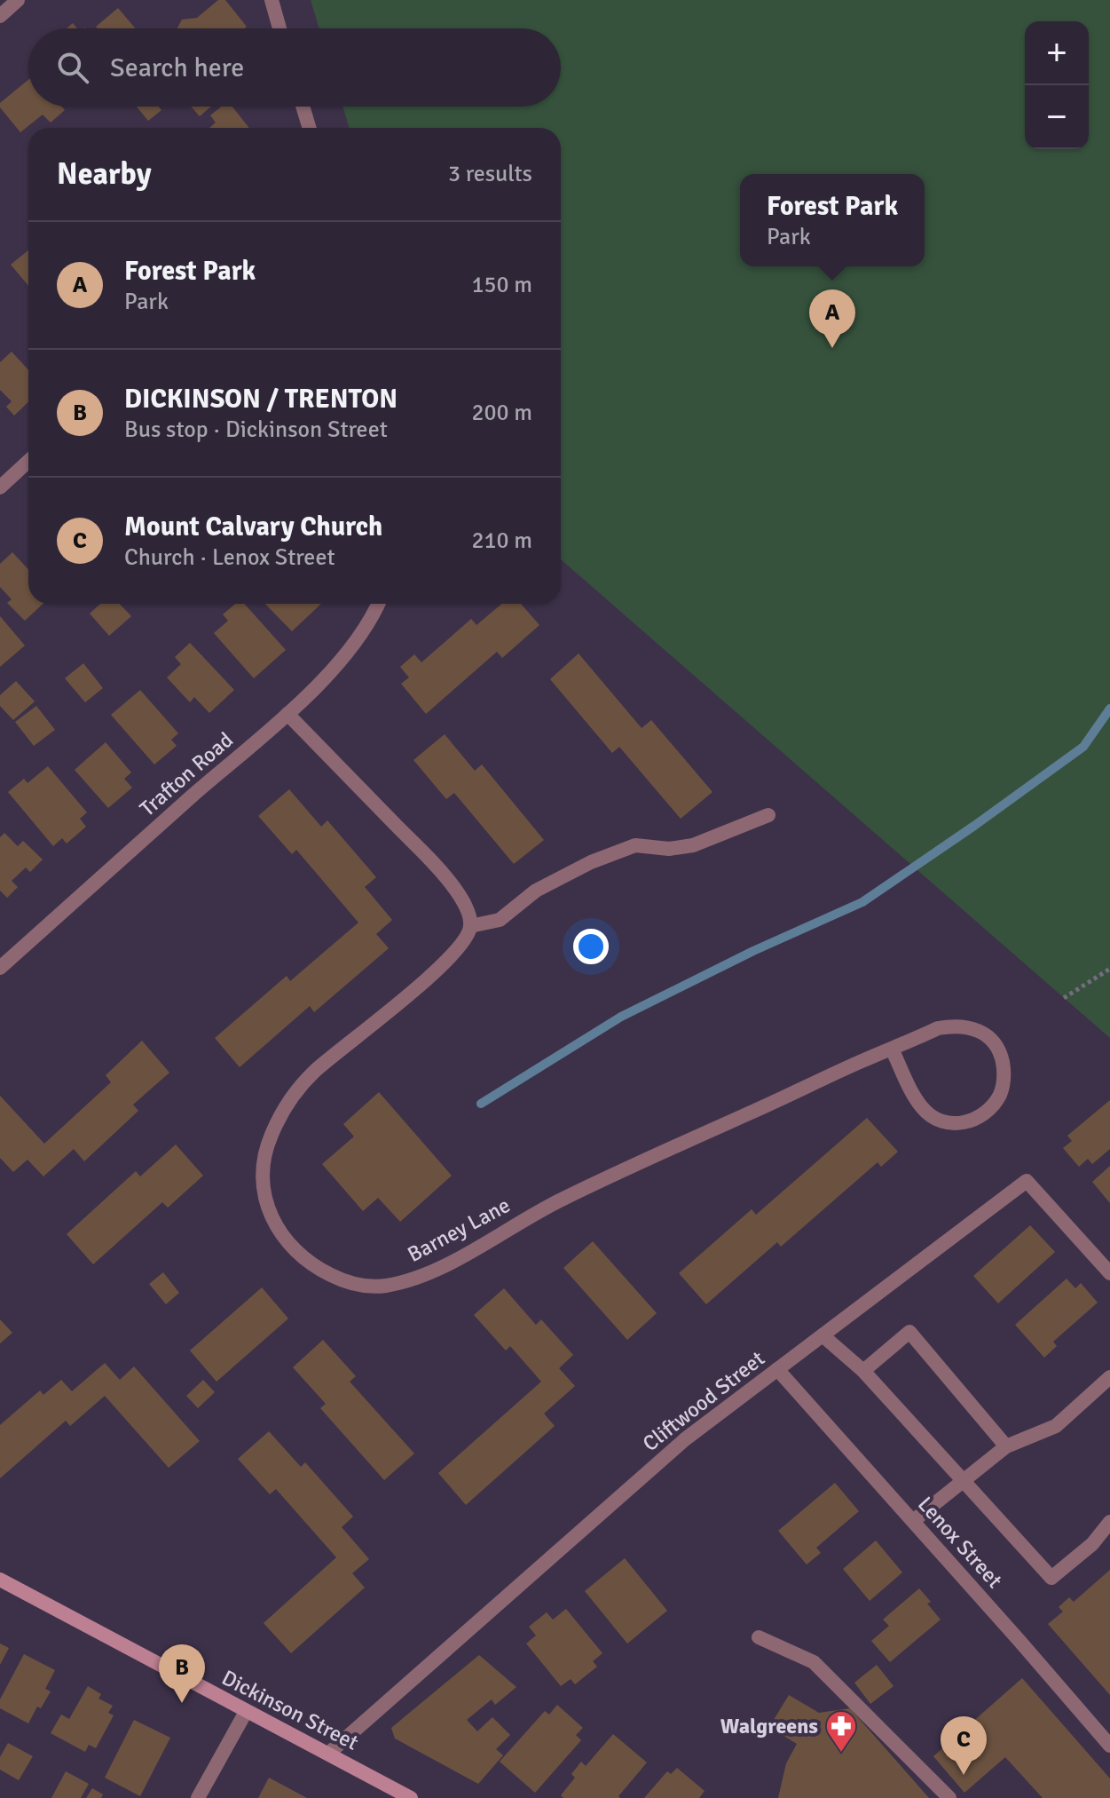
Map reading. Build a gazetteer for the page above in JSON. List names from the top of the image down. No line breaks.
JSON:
{"streets":{"main road":["Dickinson Street"],"street":["Trafton Road","Barney Lane","Cliftwood Street","Lenox Street"]},"crossings":[["Cliftwood Street","Lenox Street"],["Cliftwood Street","Dickinson Street"]],"places":{"pharmacy":["Walgreens"]},"page":{"map_buttons":["+","−"],"search":"Search here","heading":["Nearby","3 results"],"popup":["Forest Park","Park"],"list":[{"mark":"A","name":"Forest Park","note":"Park","value":"150 m"},{"mark":"B","name":"DICKINSON / TRENTON","note":"Bus stop · Dickinson Street","value":"200 m"},{"mark":"C","name":"Mount Calvary Church","note":"Church · Lenox Street","value":"210 m"}],"pins":["A","B","C"]}}
